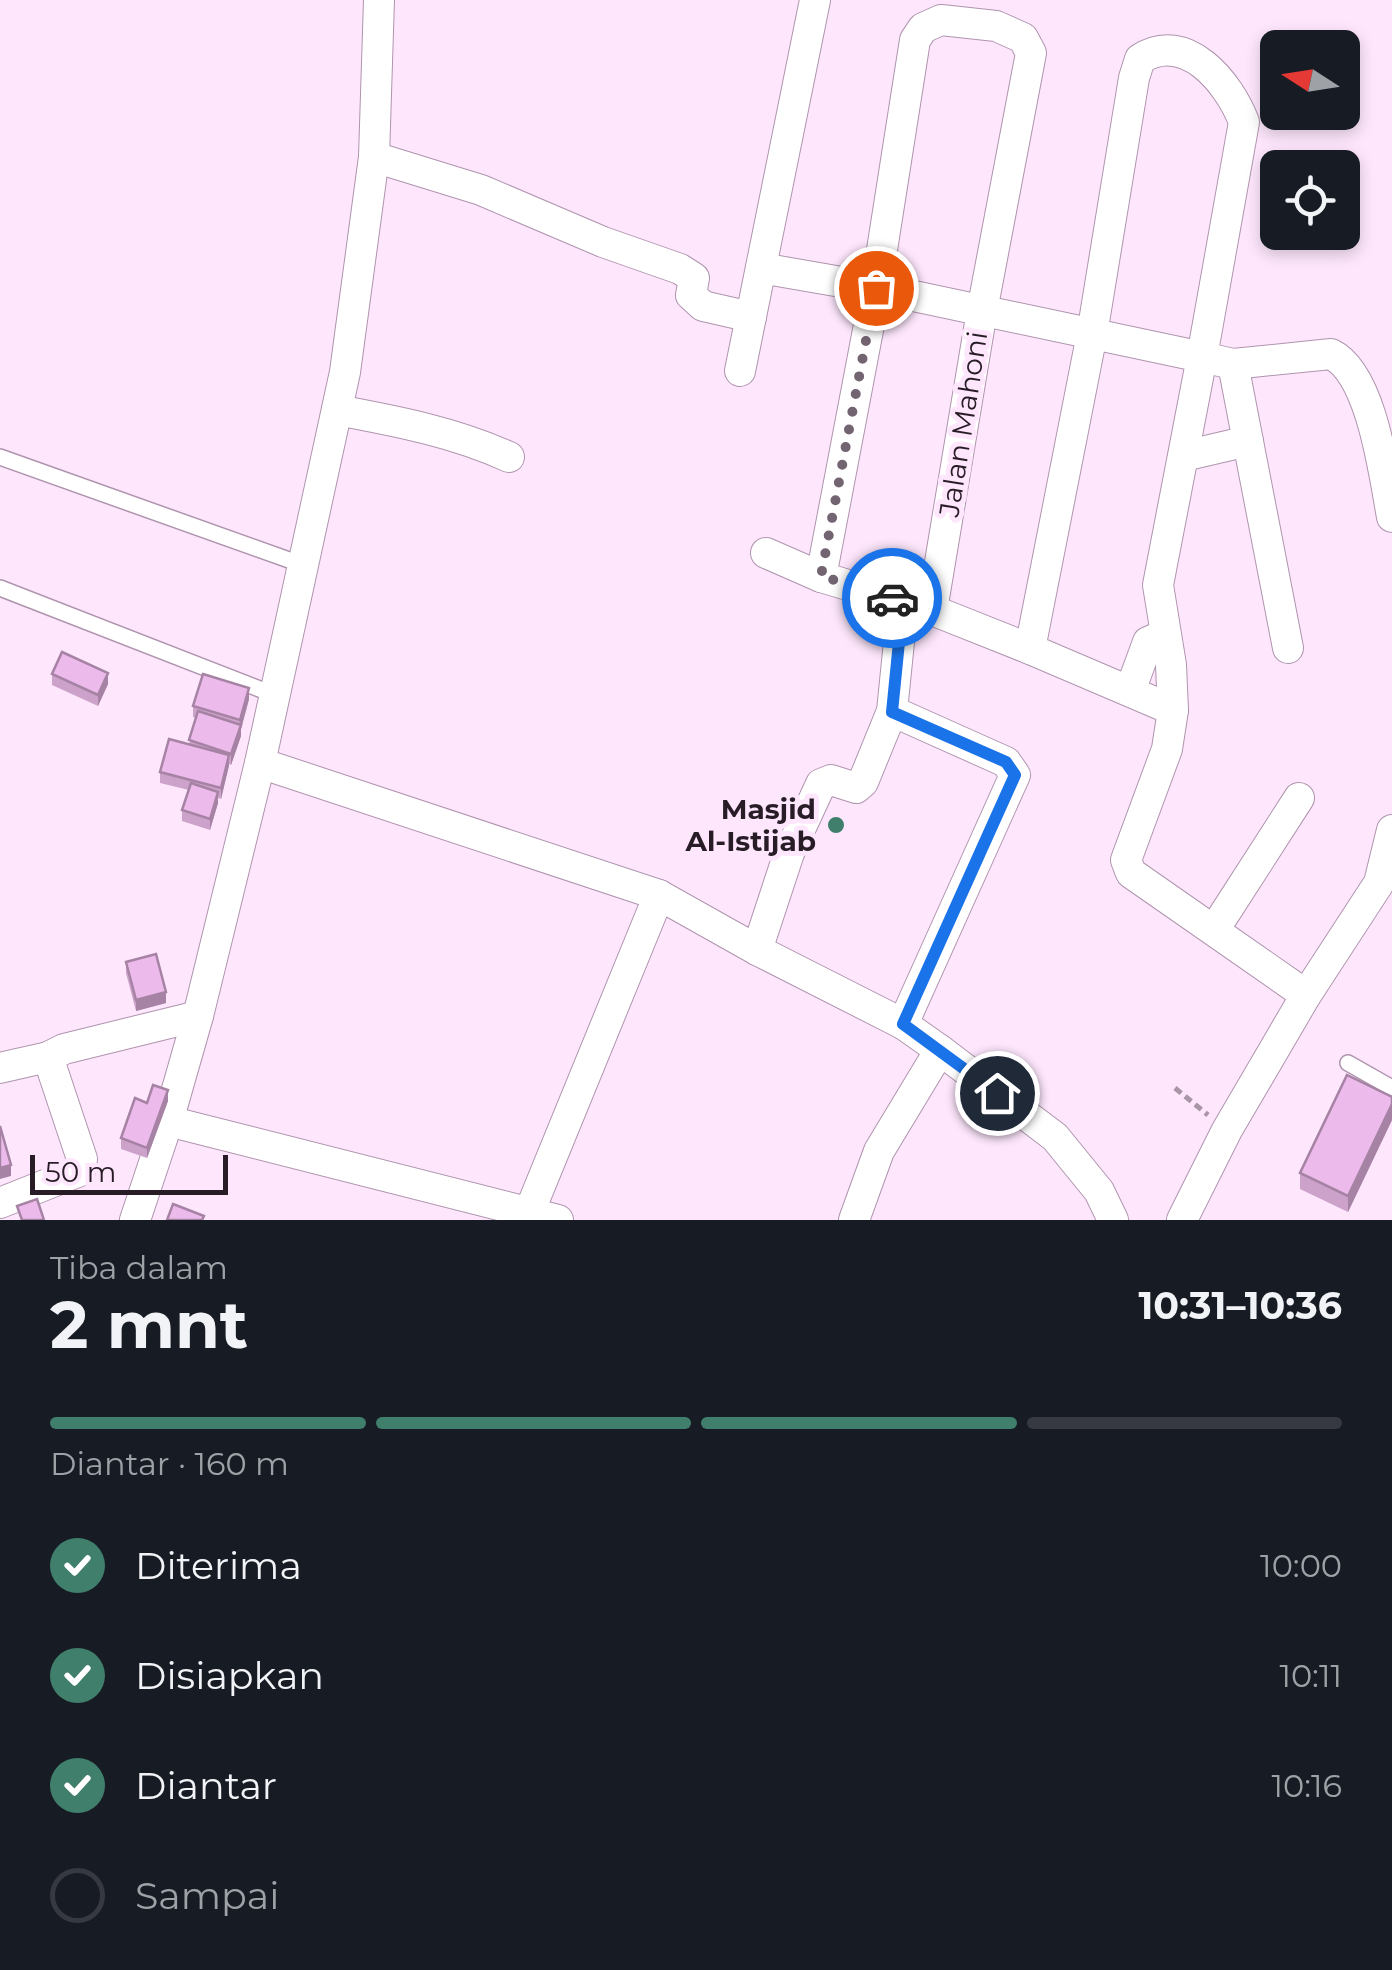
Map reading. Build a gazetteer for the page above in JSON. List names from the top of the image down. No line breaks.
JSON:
{"streets":{"street":["Jalan Mahoni"]},"places":["Masjid Al-Istijab"],"scale_bar":"50 m","north":"left","page":{"scale":"50 m","heading":["2 mnt","Tiba dalam","10:31–10:36"],"bar":"Diantar · 160 m","list":[["Diterima","10:00"],["Disiapkan","10:11"],["Diantar","10:16"],"Sampai"]}}
